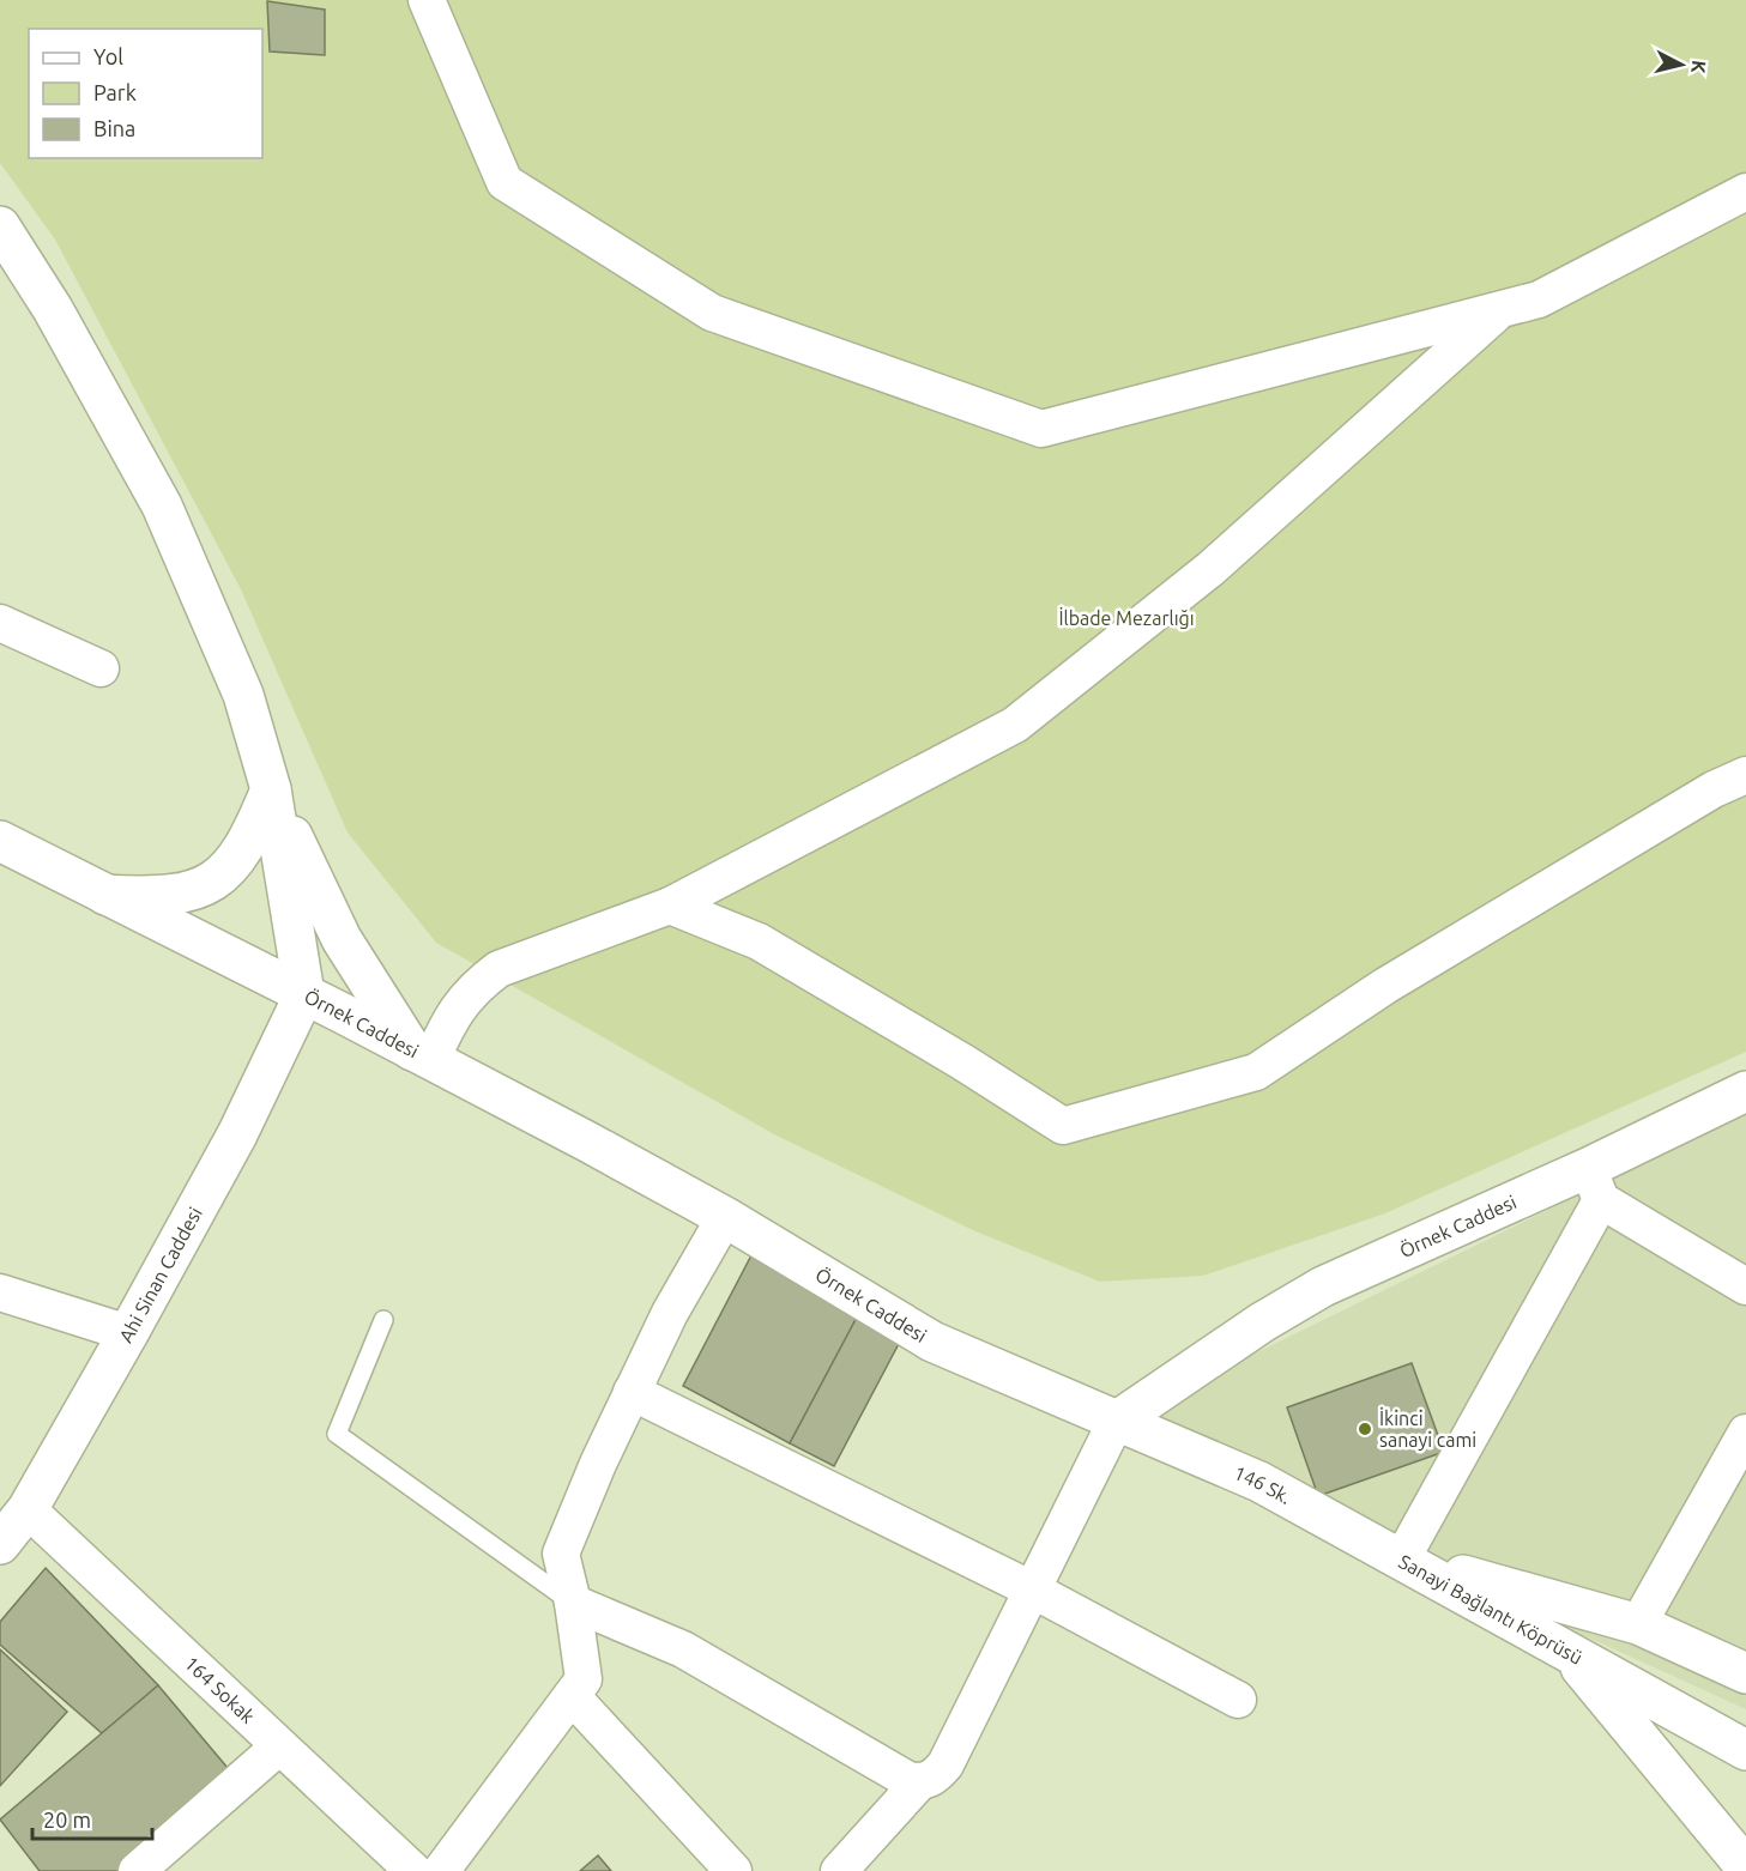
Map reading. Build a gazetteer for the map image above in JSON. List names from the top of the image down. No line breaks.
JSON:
{"streets":{"main road":["Örnek Caddesi","Ahi Sinan Caddesi","146 Sk.","Sanayi Bağlantı Köprüsü"],"street":["164 Sokak"]},"crossings":[["Örnek Caddesi","Ahi Sinan Caddesi"],["Örnek Caddesi","146 Sk."],["Ahi Sinan Caddesi","164 Sokak"],["146 Sk.","Sanayi Bağlantı Köprüsü"]],"parks":["İlbade Mezarlığı"],"places":["İkinci sanayi cami"],"legend":["Yol","Park","Bina"],"scale_bar":"20 m","north":"right"}
